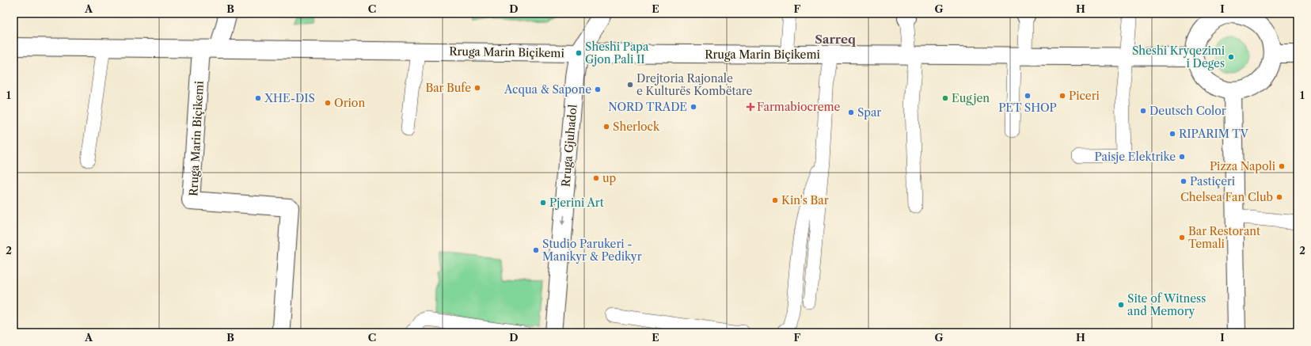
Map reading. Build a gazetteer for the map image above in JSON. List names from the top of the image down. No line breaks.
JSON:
{"streets":{"main road":["Rruga Marin Biçikemi","Rruga Gjuhadol"]},"crossings":[["Rruga Marin Biçikemi","Rruga Gjuhadol"]],"one_way":["Rruga Gjuhadol"],"districts":["Sarreq"],"places":{"other":["Sheshi Papa Gjon Pali II","Sheshi Kryqezimi i Deges","Drejtoria Rajonale e Kulturës Kombëtare","Bar Bufe","Acqua & Sapone","PET SHOP","Piceri","XHE-DIS","Eugjen","Orion","NORD TRADE","Deutsch Color","Spar","Sherlock","RIPARIM TV","Paisje Elektrike","Pizza Napoli","up","Pastiçeri","Chelsea Fan Club","Kin's Bar","Pjerini Art","Bar Restorant Temali","Studio Parukeri - Manikyr & Pedikyr","Site of Witness and Memory"],"health":["Farmabiocreme"]},"grid":{"columns":["A","B","C","D","E","F","G","H","I"],"rows":["1","2"]}}
